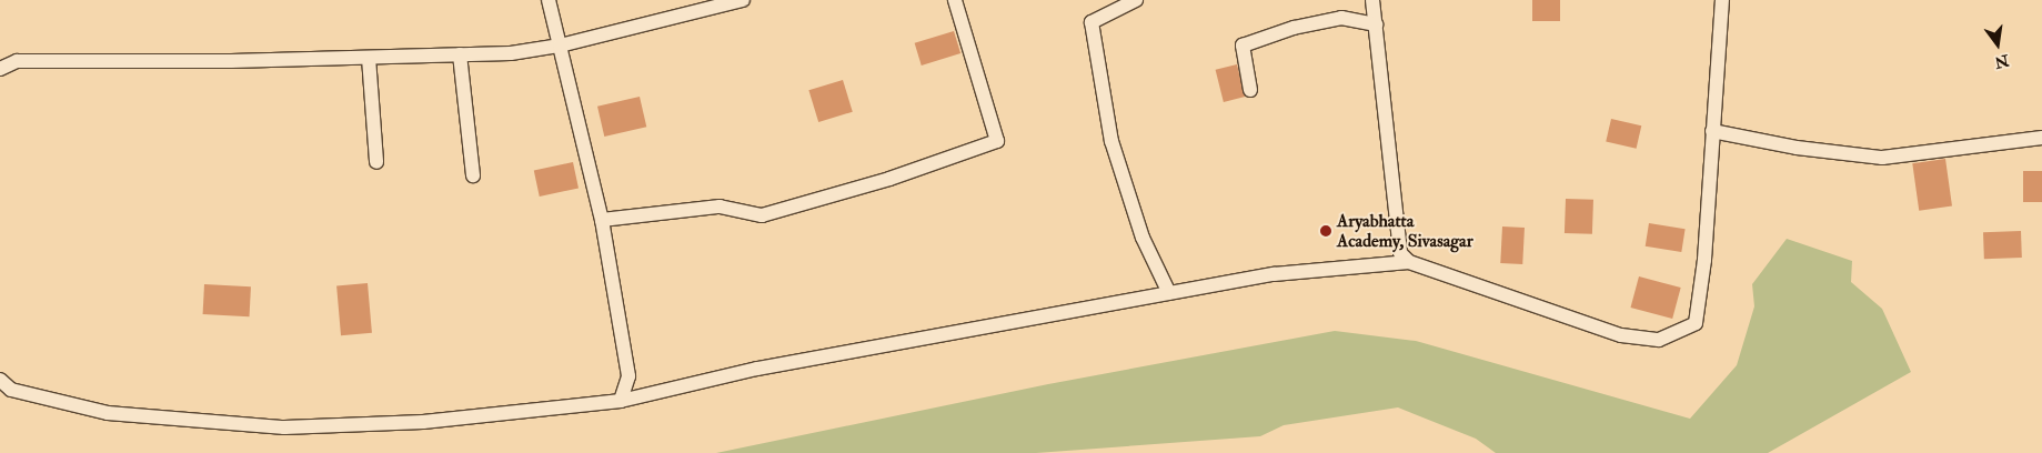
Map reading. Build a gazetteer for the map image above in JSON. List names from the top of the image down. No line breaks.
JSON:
{"places":["Aryabhatta Academy, Sivasagar"],"north":"bottom"}
